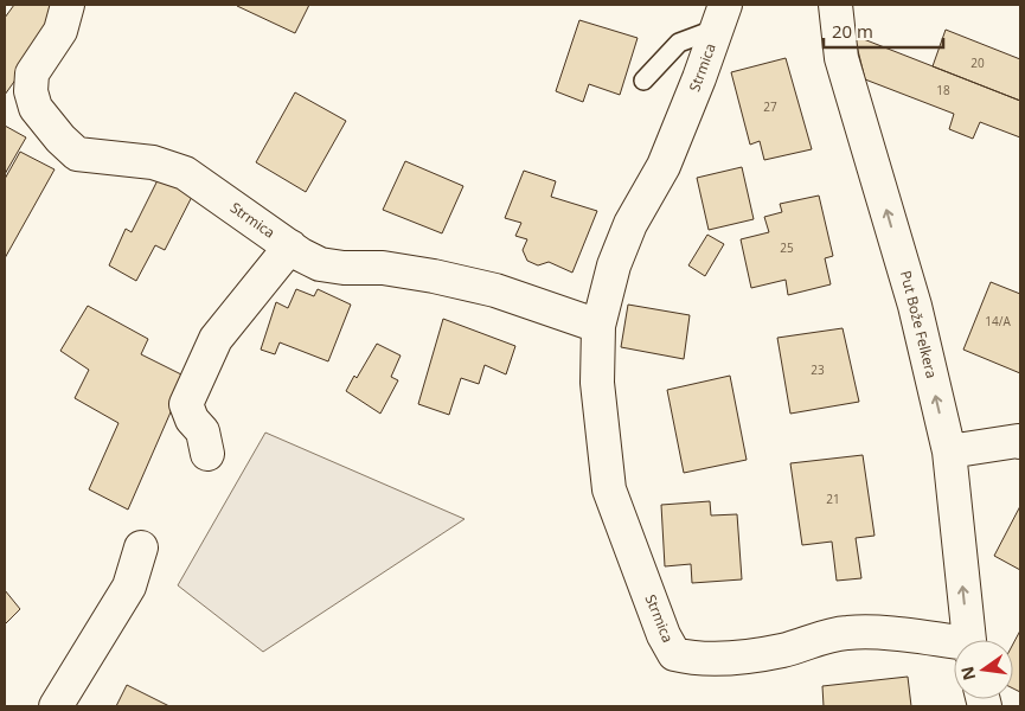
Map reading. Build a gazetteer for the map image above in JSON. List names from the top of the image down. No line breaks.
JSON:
{"streets":{"street":["Strmica","Put Bože Felkera"]},"one_way":["Put Bože Felkera"],"house_numbers":["20","18","27","25","14/A","23","21"],"scale_bar":"20 m","north":"left"}
